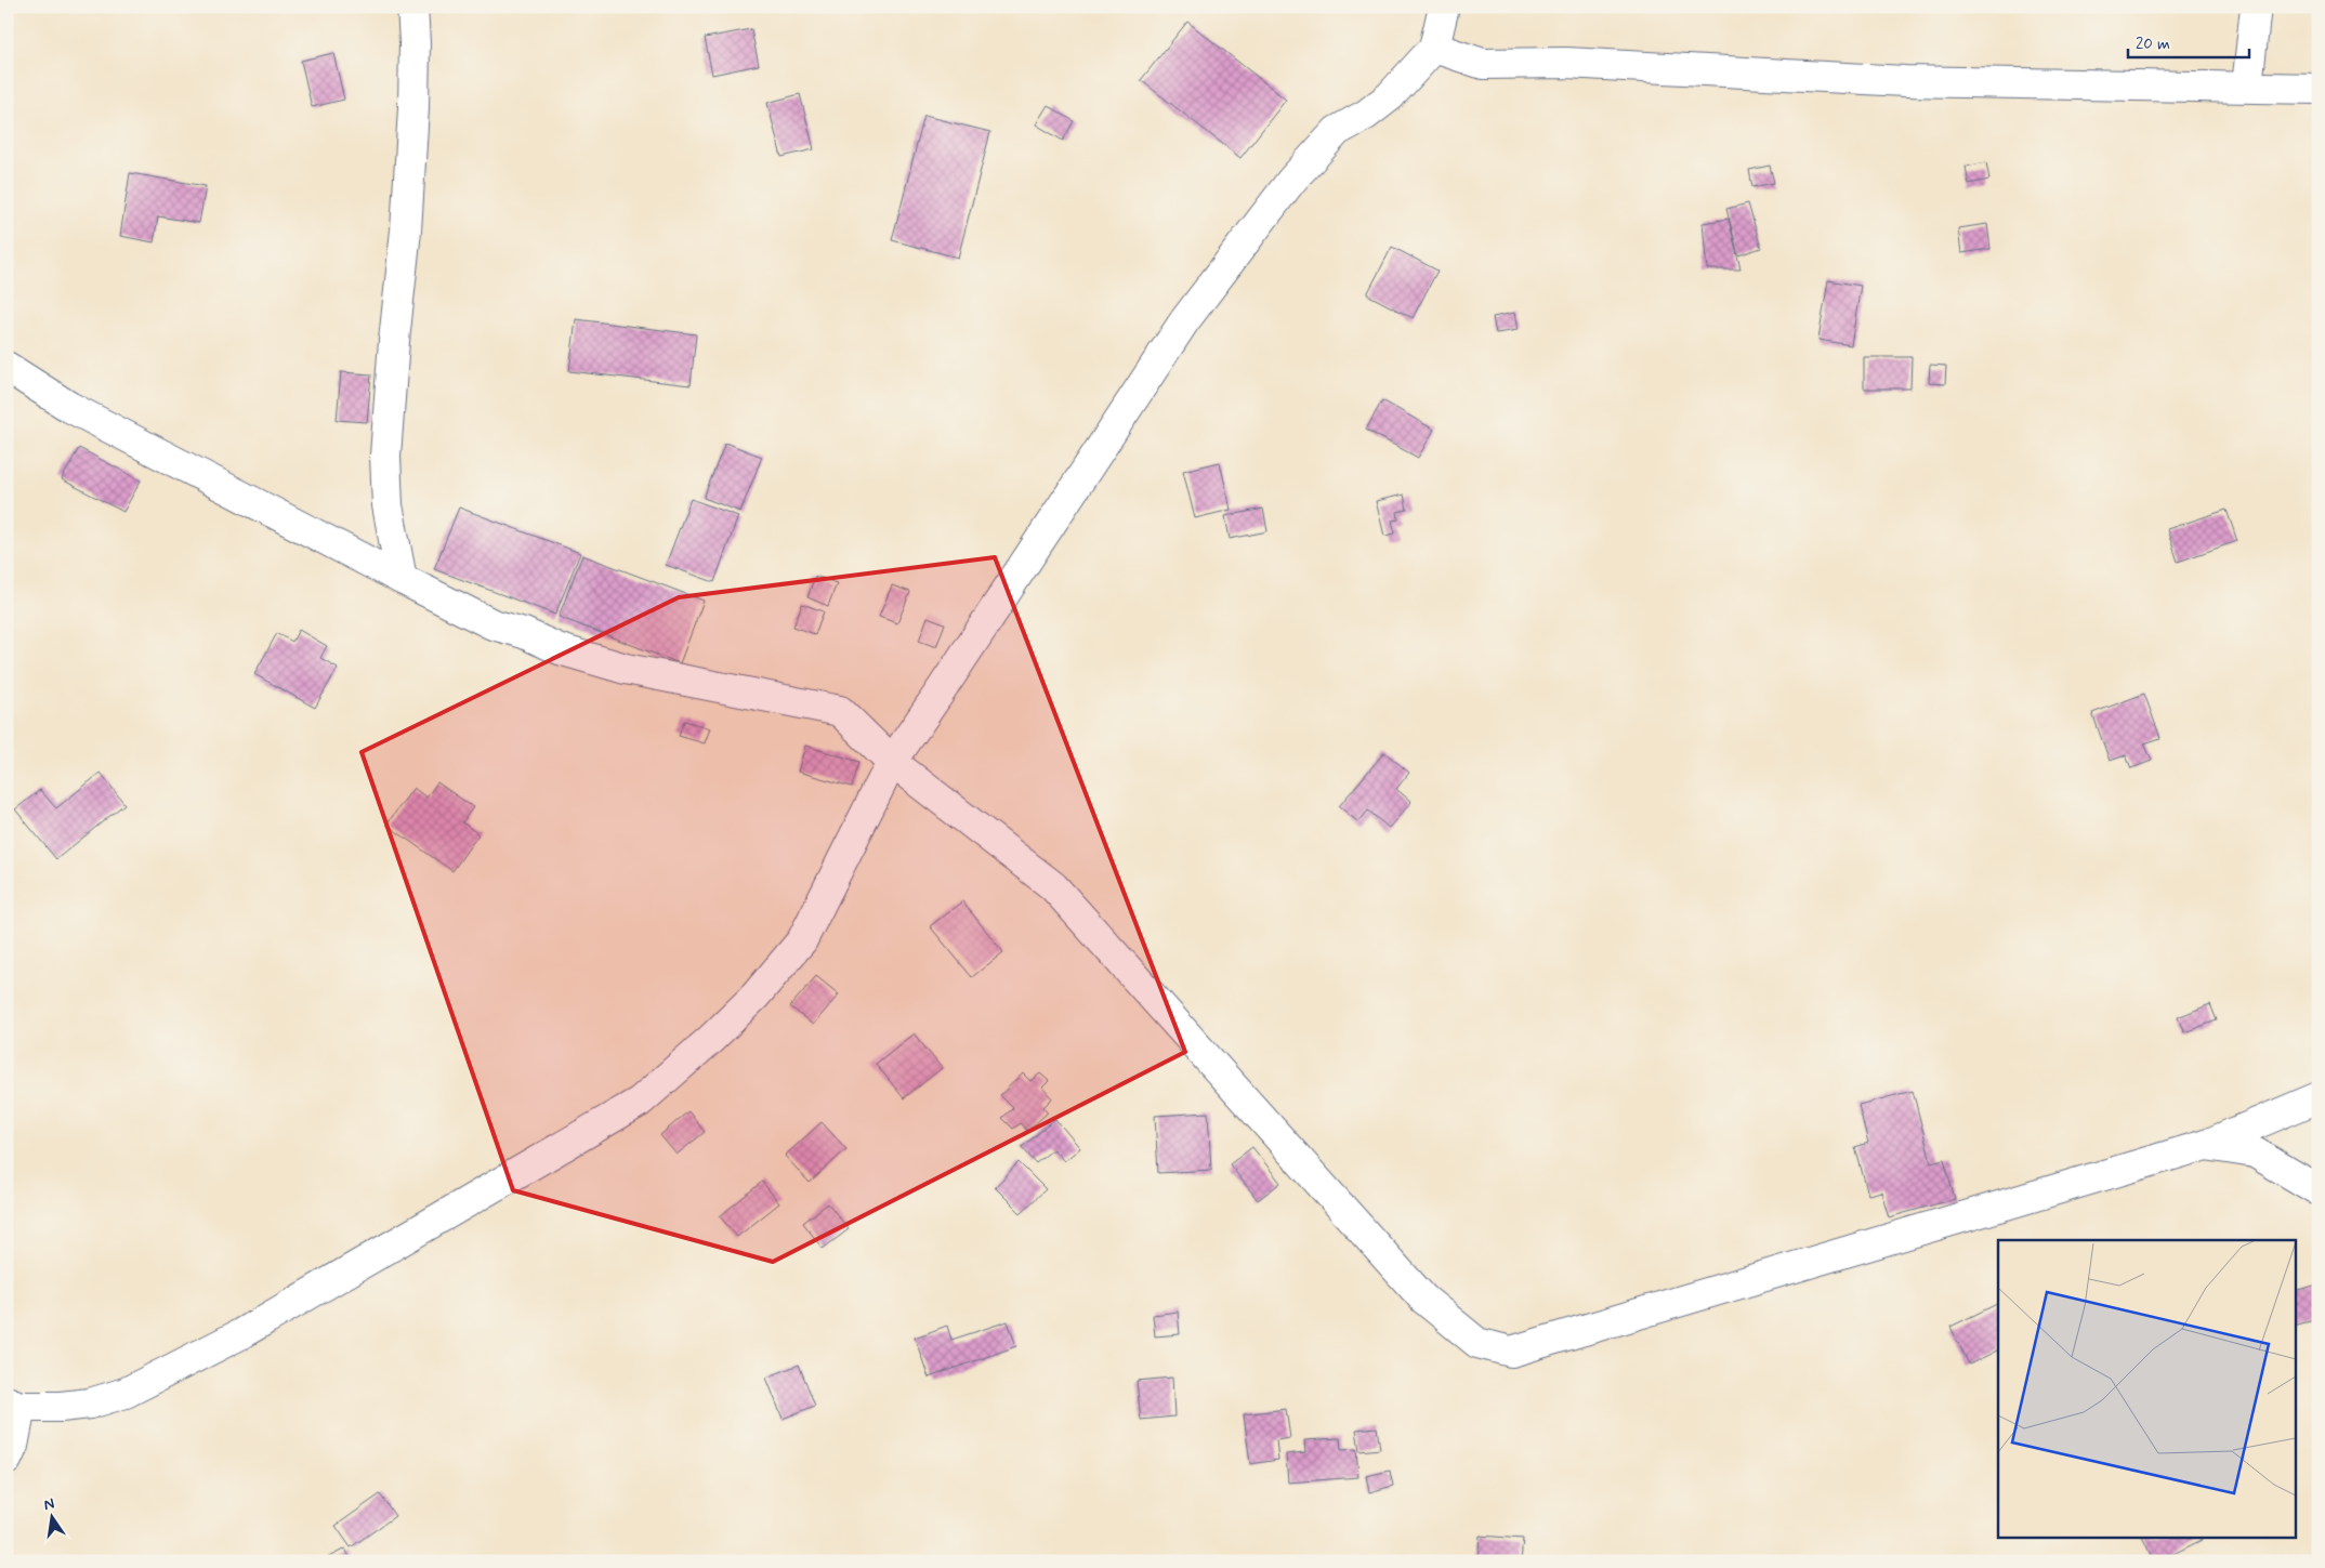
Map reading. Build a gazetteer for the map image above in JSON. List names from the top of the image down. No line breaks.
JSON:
{"scale_bar":"20 m","north":"top"}
